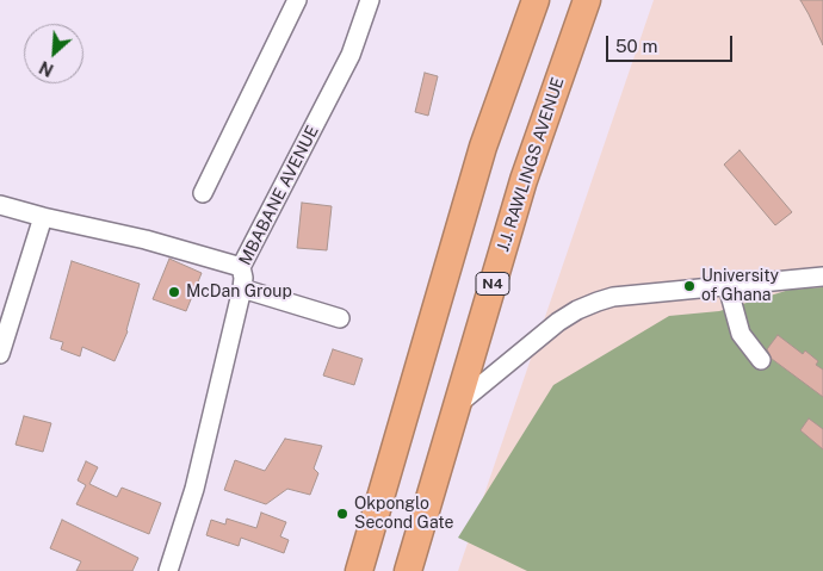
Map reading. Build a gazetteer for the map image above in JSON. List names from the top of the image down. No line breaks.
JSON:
{"streets":{"highway":["J.J. RAWLINGS AVENUE","N4"],"street":["MBABANE AVENUE"]},"places":["University of Ghana","McDan Group","Okponglo Second Gate"],"scale_bar":"50 m","north":"bottom left"}
